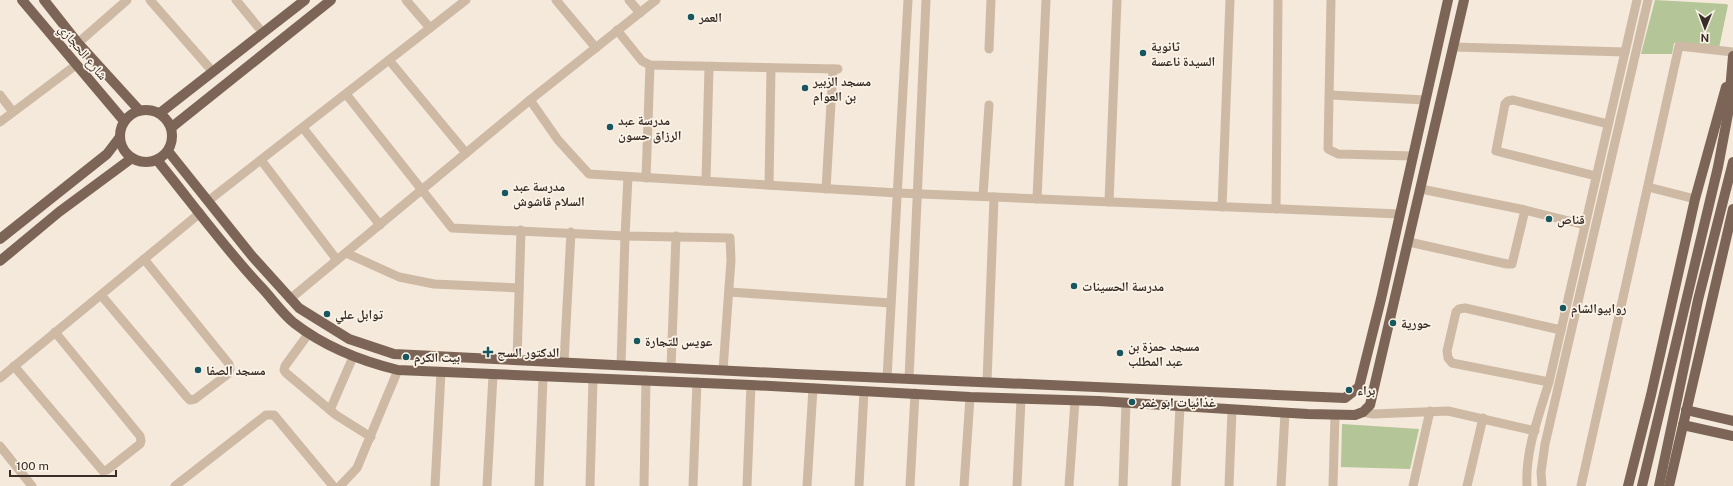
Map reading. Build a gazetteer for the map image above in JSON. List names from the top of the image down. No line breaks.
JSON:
{"streets":{"main road":["شارع الحجازي"]},"places":{"other":["العمر","ثانوية السيدة ناعسة","مسجد الزبير بن العوام","مدرسة عبد الرزاق حسون","مدرسة عبد السلام قاشوش","قناص","مدرسة الحسينات","روابيوالشام","توابل علي","حورية","عويس للتجارة","مسجد حمزة بن عبد المطلب","بيت الكرم","مسجد الصفا","براء","غذائيات ابو غمر"],"health":["الدكتور السح"]},"scale_bar":"100 m","north":"bottom"}
